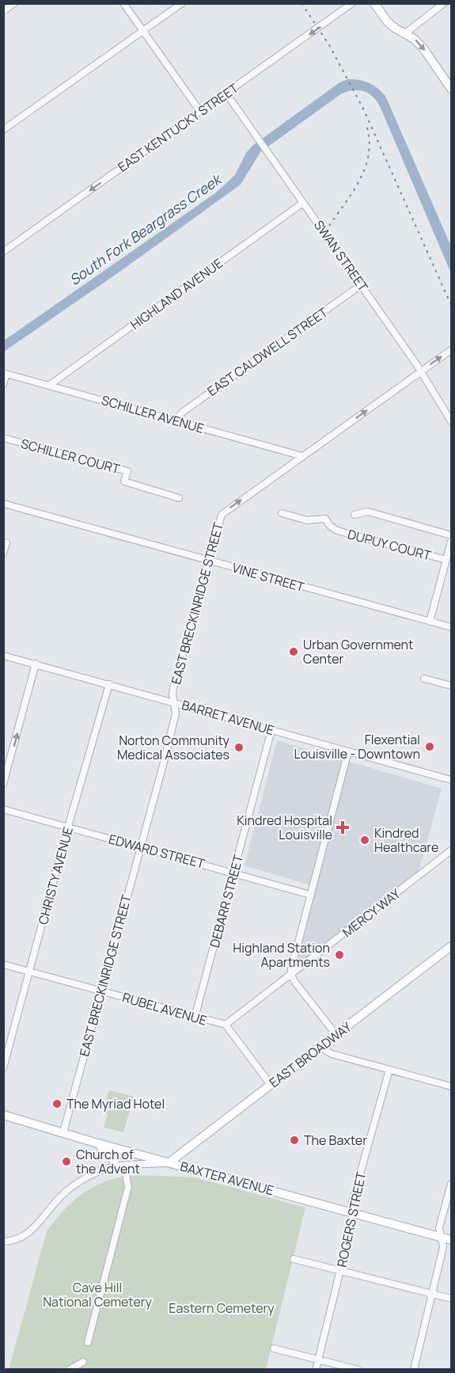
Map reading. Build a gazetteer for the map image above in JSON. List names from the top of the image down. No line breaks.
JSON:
{"streets":{"main road":["EAST BROADWAY","BAXTER AVENUE"],"street":["EAST KENTUCKY STREET","SWAN STREET","HIGHLAND AVENUE","EAST CALDWELL STREET","SCHILLER AVENUE","SCHILLER COURT","DUPUY COURT","VINE STREET","EAST BRECKINRIDGE STREET","BARRET AVENUE","EDWARD STREET","CHRISTY AVENUE","DEBARR STREET","MERCY WAY","RUBEL AVENUE","ROGERS STREET"]},"crossings":[["EAST KENTUCKY STREET","SWAN STREET"],["SWAN STREET","HIGHLAND AVENUE"],["SWAN STREET","EAST CALDWELL STREET"],["SWAN STREET","EAST BRECKINRIDGE STREET"],["HIGHLAND AVENUE","SCHILLER AVENUE"],["EAST CALDWELL STREET","SCHILLER AVENUE"],["SCHILLER AVENUE","EAST BRECKINRIDGE STREET"],["VINE STREET","EAST BRECKINRIDGE STREET"],["EAST BRECKINRIDGE STREET","BARRET AVENUE"],["EAST BRECKINRIDGE STREET","EDWARD STREET"],["EAST BRECKINRIDGE STREET","RUBEL AVENUE"],["EAST BRECKINRIDGE STREET","BAXTER AVENUE"],["BARRET AVENUE","CHRISTY AVENUE"],["BARRET AVENUE","DEBARR STREET"],["EDWARD STREET","CHRISTY AVENUE"],["EDWARD STREET","DEBARR STREET"],["CHRISTY AVENUE","RUBEL AVENUE"],["DEBARR STREET","RUBEL AVENUE"],["MERCY WAY","RUBEL AVENUE"],["RUBEL AVENUE","EAST BROADWAY"],["EAST BROADWAY","BAXTER AVENUE"],["BAXTER AVENUE","ROGERS STREET"]],"one_way":["EAST KENTUCKY STREET"],"water":["South Fork Beargrass Creek"],"parks":["Cave Hill National Cemetery","Eastern Cemetery"],"places":{"other":["Urban Government Center","Flexential Louisville - Downtown","Norton Community Medical Associates","Kindred Healthcare","Highland Station Apartments","The Myriad Hotel","The Baxter","Church of the Advent"],"health":["Kindred Hospital Louisville"]}}
